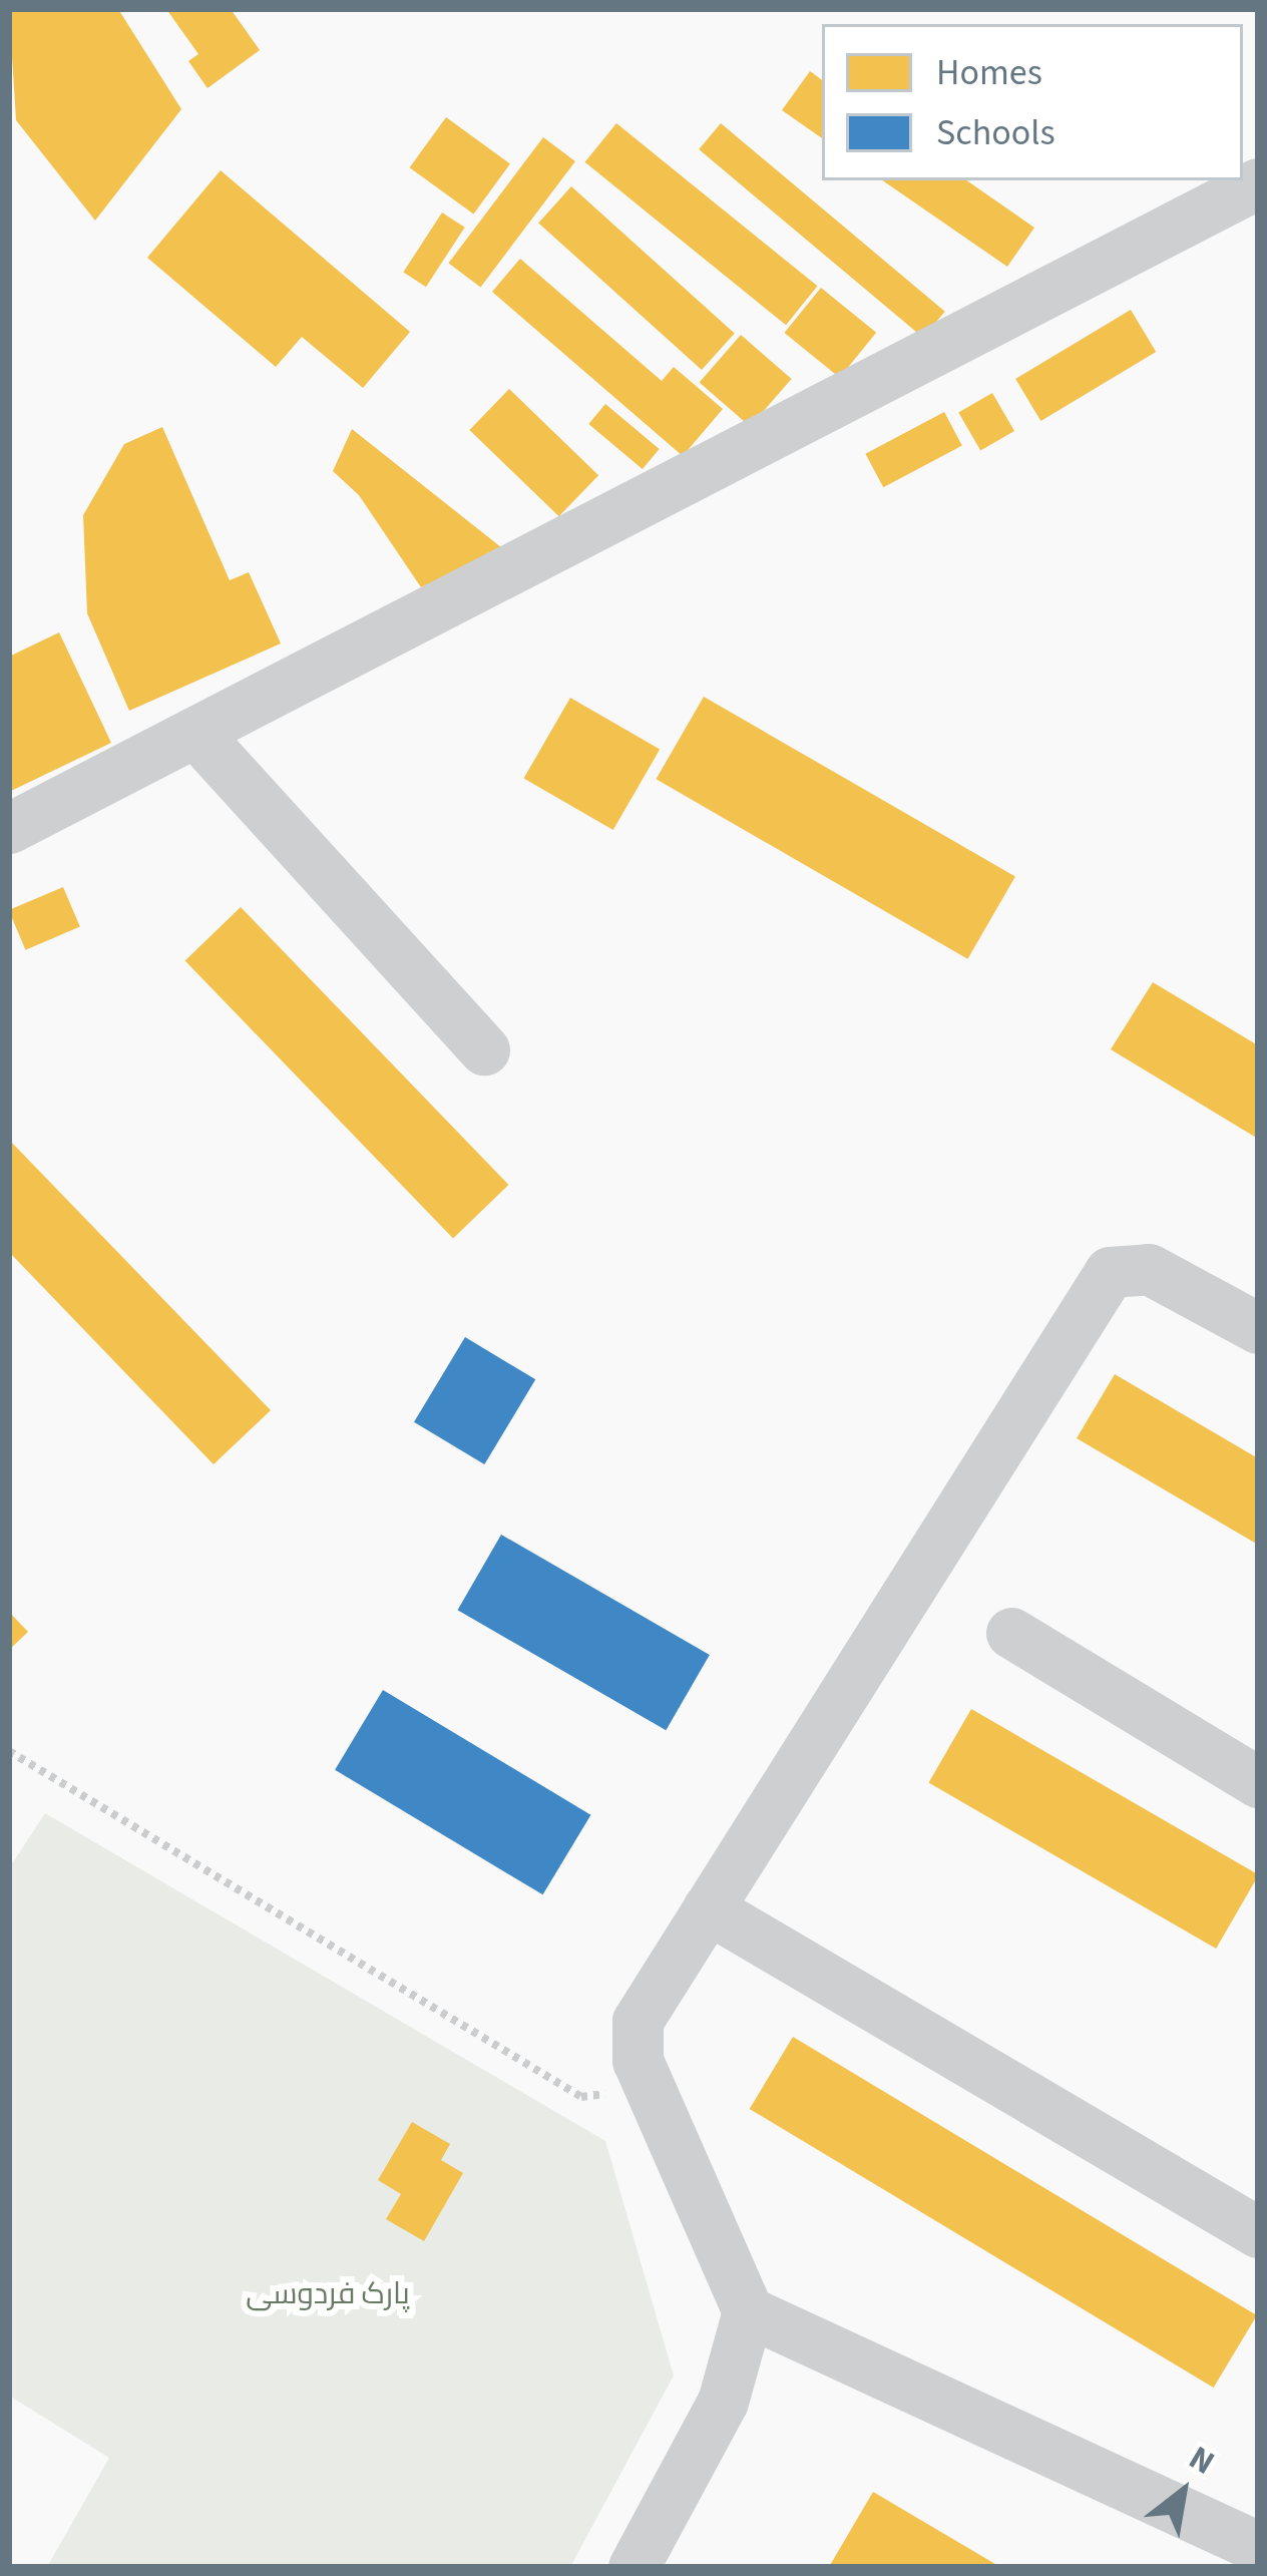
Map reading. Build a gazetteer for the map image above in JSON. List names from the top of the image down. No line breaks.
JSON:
{"parks":["پارک فردوسی"],"legend":["Homes","Schools"],"north":"top right"}
